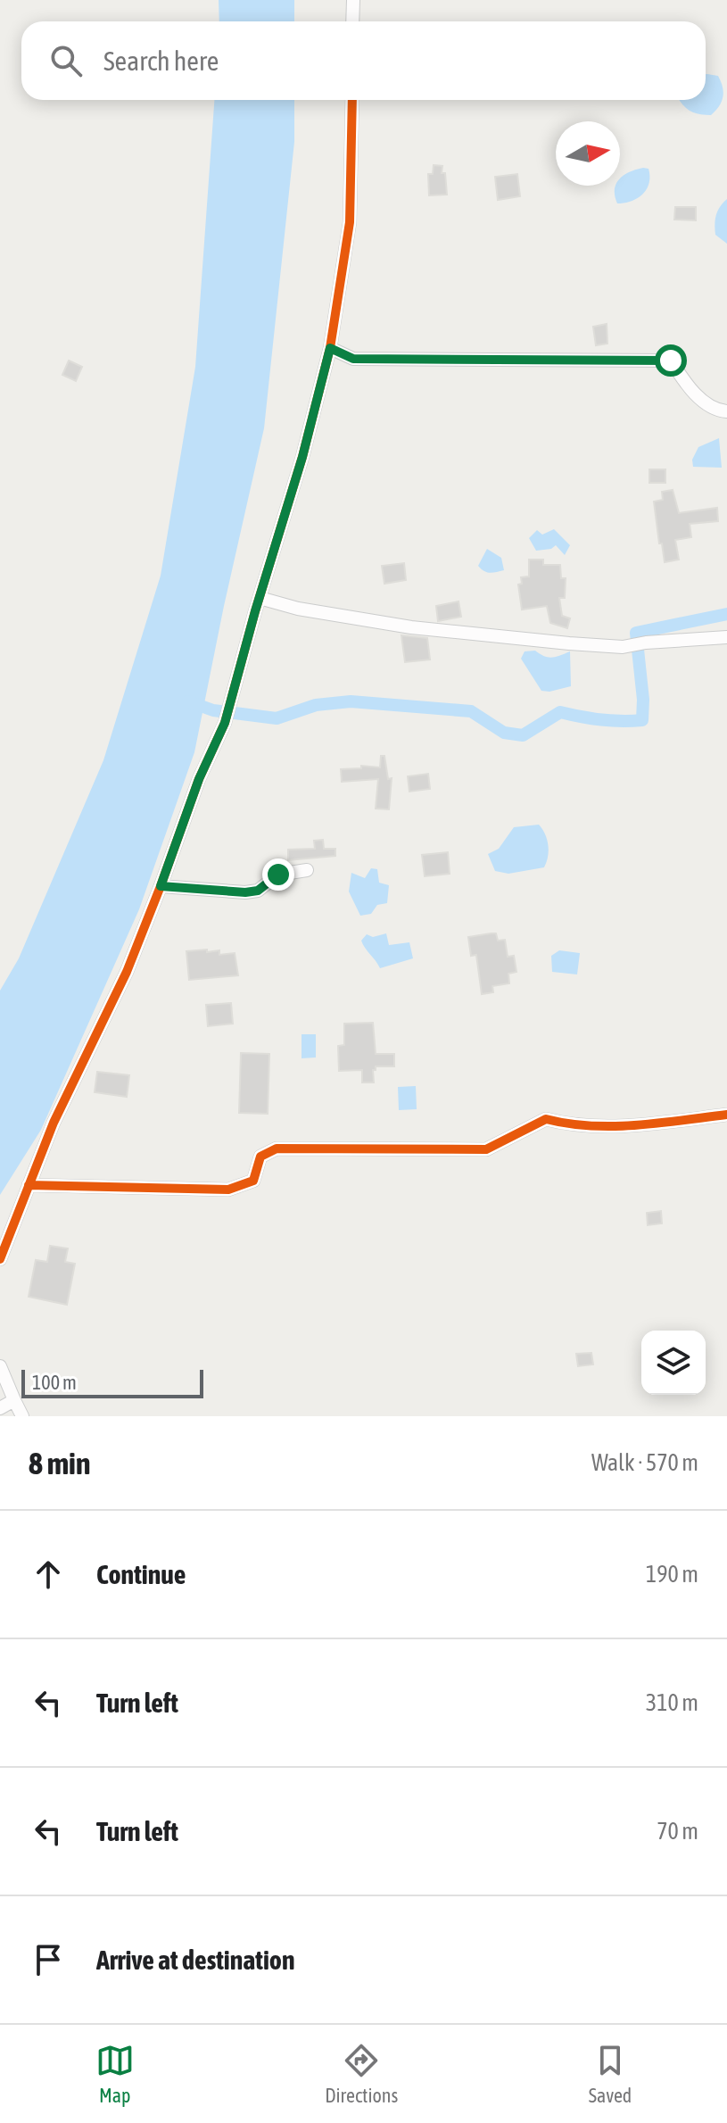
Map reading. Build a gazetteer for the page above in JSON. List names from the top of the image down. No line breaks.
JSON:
{"scale_bar":"100 m","north":"right","page":{"search":"Search here","scale":"100 m","heading":["8 min","Walk · 570 m"],"list":[["Continue","190 m"],["Turn left","310 m"],["Turn left","70 m"],"Arrive at destination"],"nav":["Map","Directions","Saved"]}}
